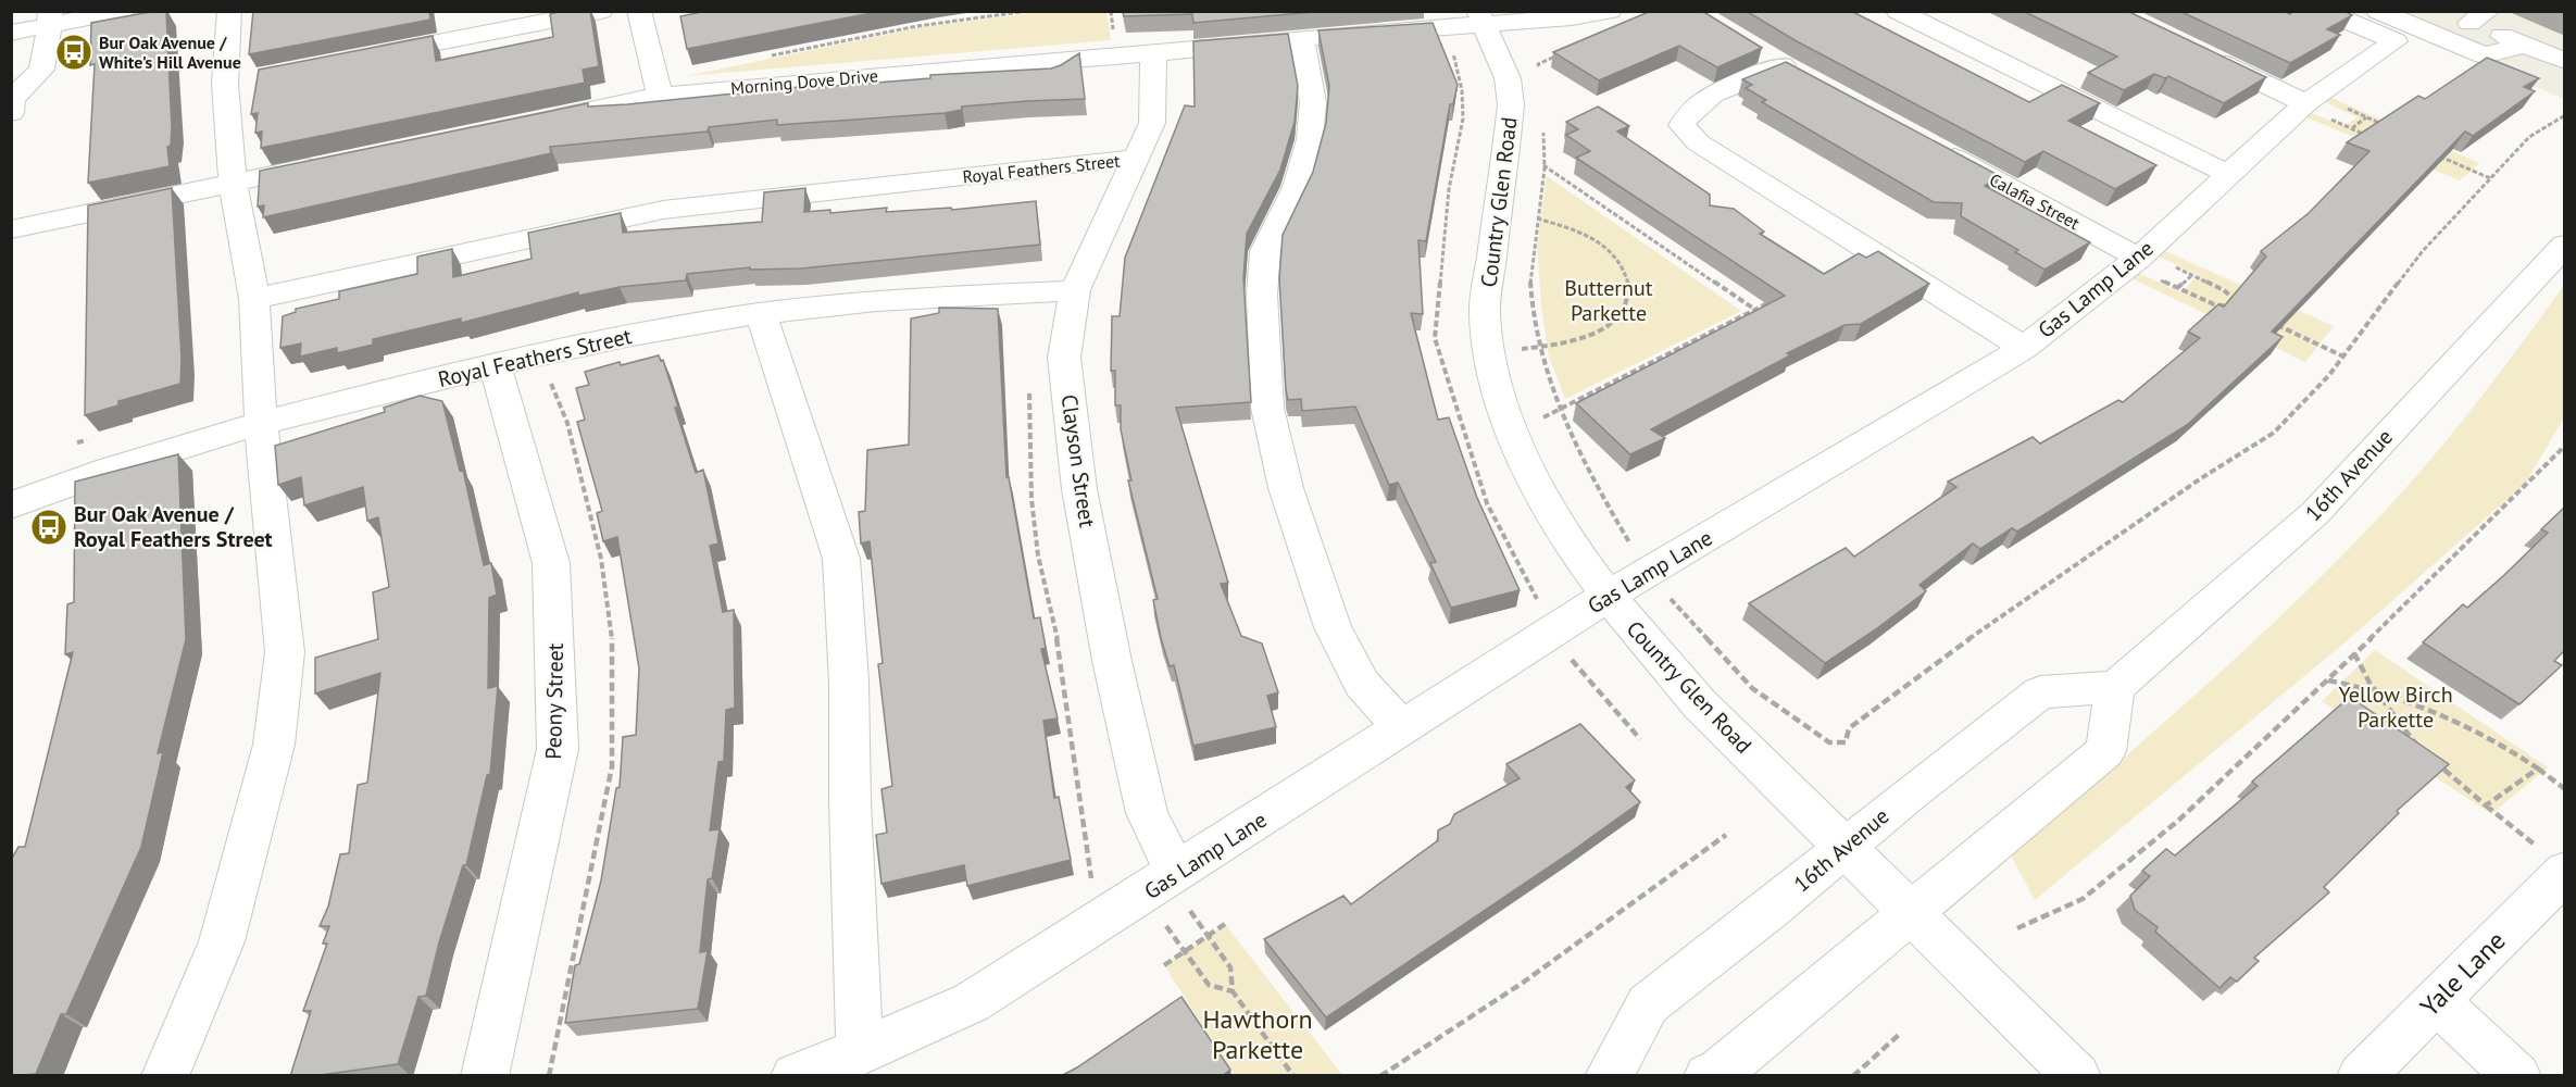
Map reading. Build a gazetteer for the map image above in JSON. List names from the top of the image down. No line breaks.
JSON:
{"streets":{"street":["Morning Dove Drive","Royal Feathers Street","Calafia Street","Country Glen Road","Gas Lamp Lane","Clayson Street","16th Avenue","Peony Street","Yale Lane"]},"crossings":[["Morning Dove Drive","Country Glen Road"],["Morning Dove Drive","Clayson Street"],["Royal Feathers Street","Clayson Street"],["Royal Feathers Street","Peony Street"],["Calafia Street","Gas Lamp Lane"],["Country Glen Road","Gas Lamp Lane"],["Country Glen Road","16th Avenue"],["Gas Lamp Lane","Clayson Street"]],"parks":["Butternut Parkette","Yellow Birch Parkette","Hawthorn Parkette"],"places":{"bus stop":["Bur Oak Avenue / White's Hill Avenue","Bur Oak Avenue / Royal Feathers Street"]}}
